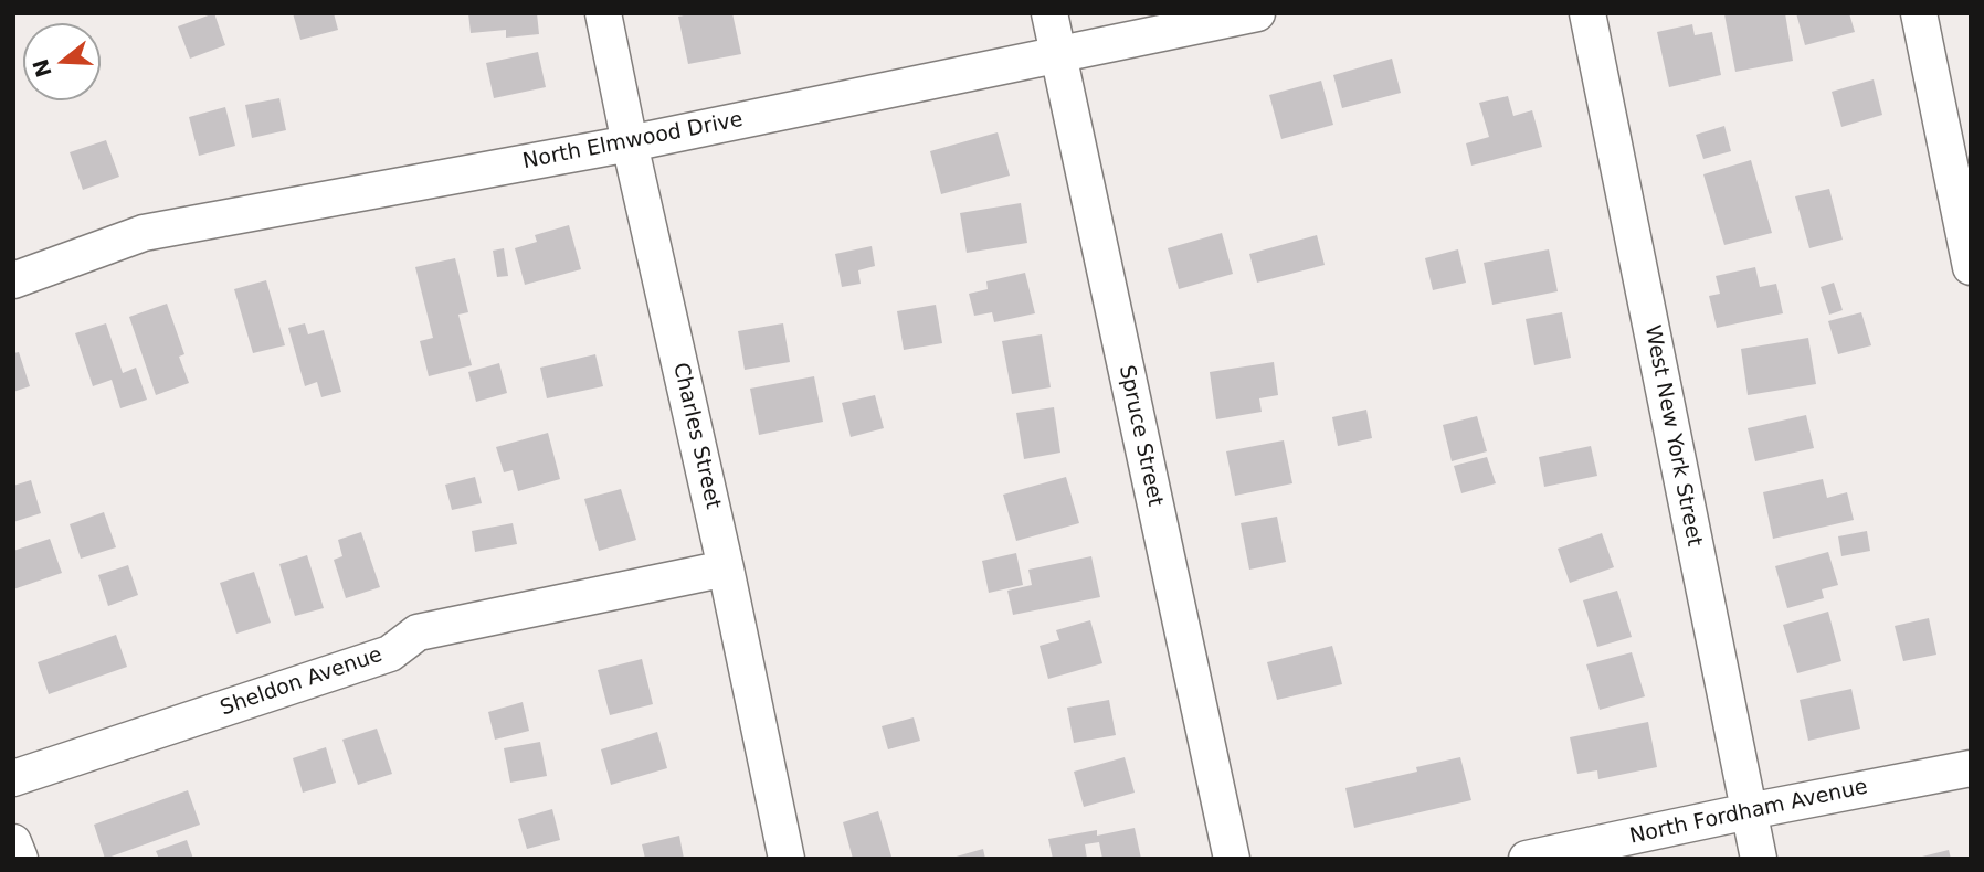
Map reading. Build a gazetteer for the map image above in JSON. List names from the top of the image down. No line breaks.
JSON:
{"streets":{"street":["North Elmwood Drive","Charles Street","Spruce Street","West New York Street","Sheldon Avenue","North Fordham Avenue"]},"crossings":[["North Elmwood Drive","Charles Street"],["North Elmwood Drive","Spruce Street"],["Charles Street","Sheldon Avenue"],["West New York Street","North Fordham Avenue"]],"north":"left"}
